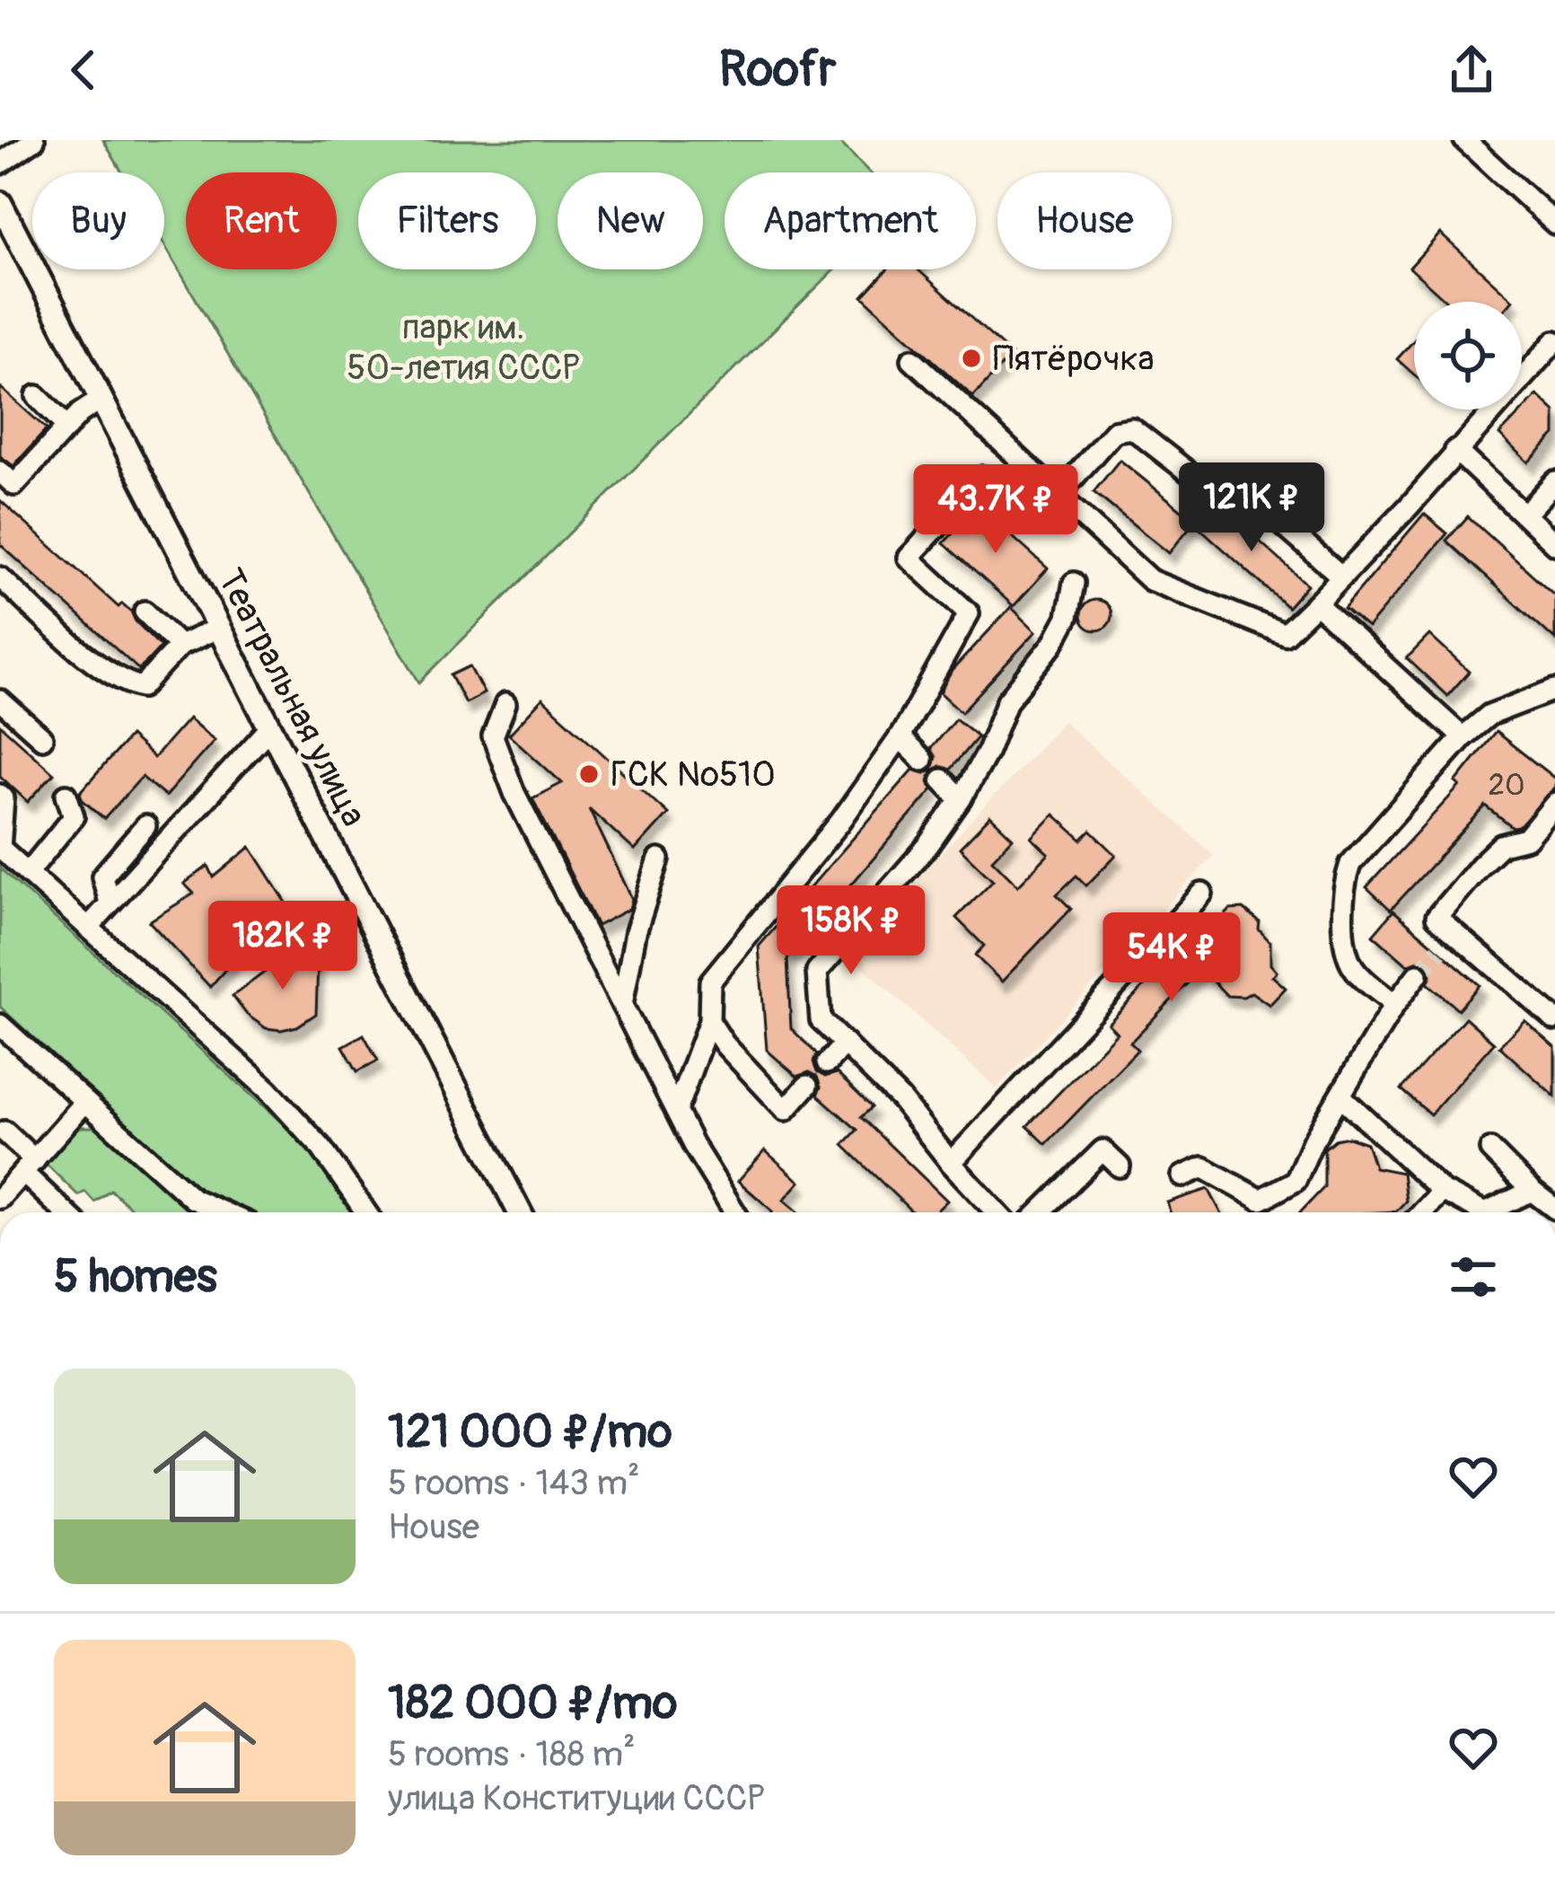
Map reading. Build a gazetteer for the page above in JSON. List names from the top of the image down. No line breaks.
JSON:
{"streets":{"main road":["Театральная улица"]},"parks":["парк им. 50-летия СССР"],"places":["Пятёрочка","ГСК №510"],"house_numbers":["20"],"page":{"header":"Roofr","chip":["Buy","Rent","Filters","New","Apartment","House"],"price":["121K ₽","43.7K ₽","158K ₽","182K ₽","54K ₽"],"heading":"5 homes","list":[{"name":"121 000 ₽/mo","note":"5 rooms · 143 m² · House"},{"name":"182 000 ₽/mo","note":"5 rooms · 188 m² · улица Конституции СССР"}]}}
